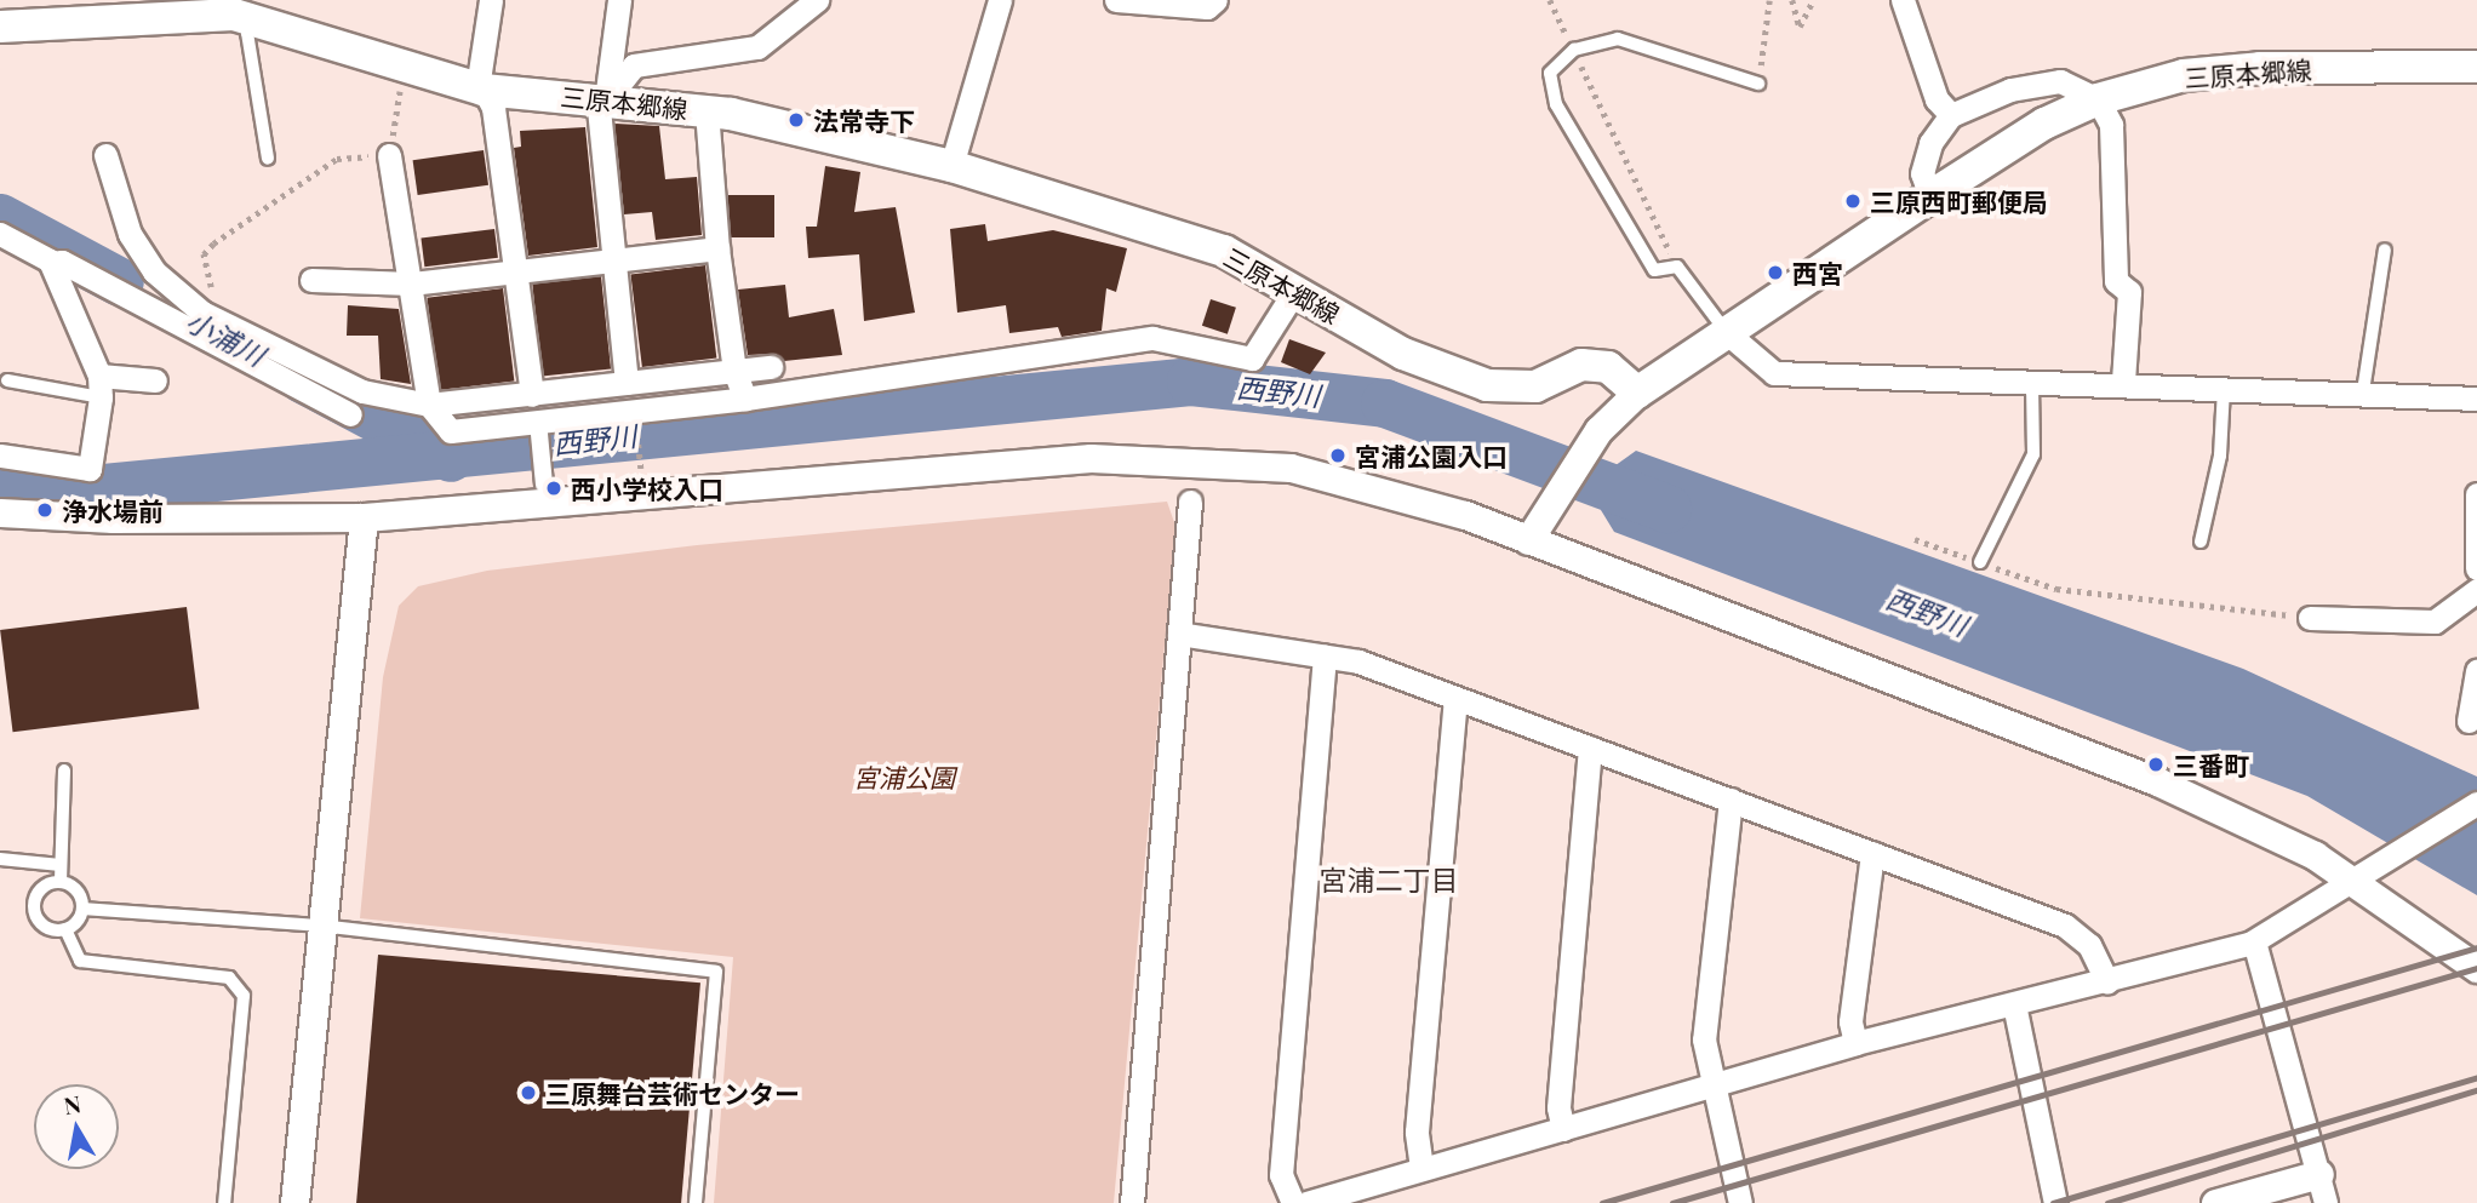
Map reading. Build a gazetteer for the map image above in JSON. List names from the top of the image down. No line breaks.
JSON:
{"streets":{"main road":["三原本郷線"]},"districts":["宮浦二丁目"],"water":["小浦川","西野川"],"parks":["宮浦公園"],"places":["法常寺下","三原西町郵便局","西宮","宮浦公園入口","西小学校入口","浄水場前","三番町","三原舞台芸術センター"],"north":"top"}
